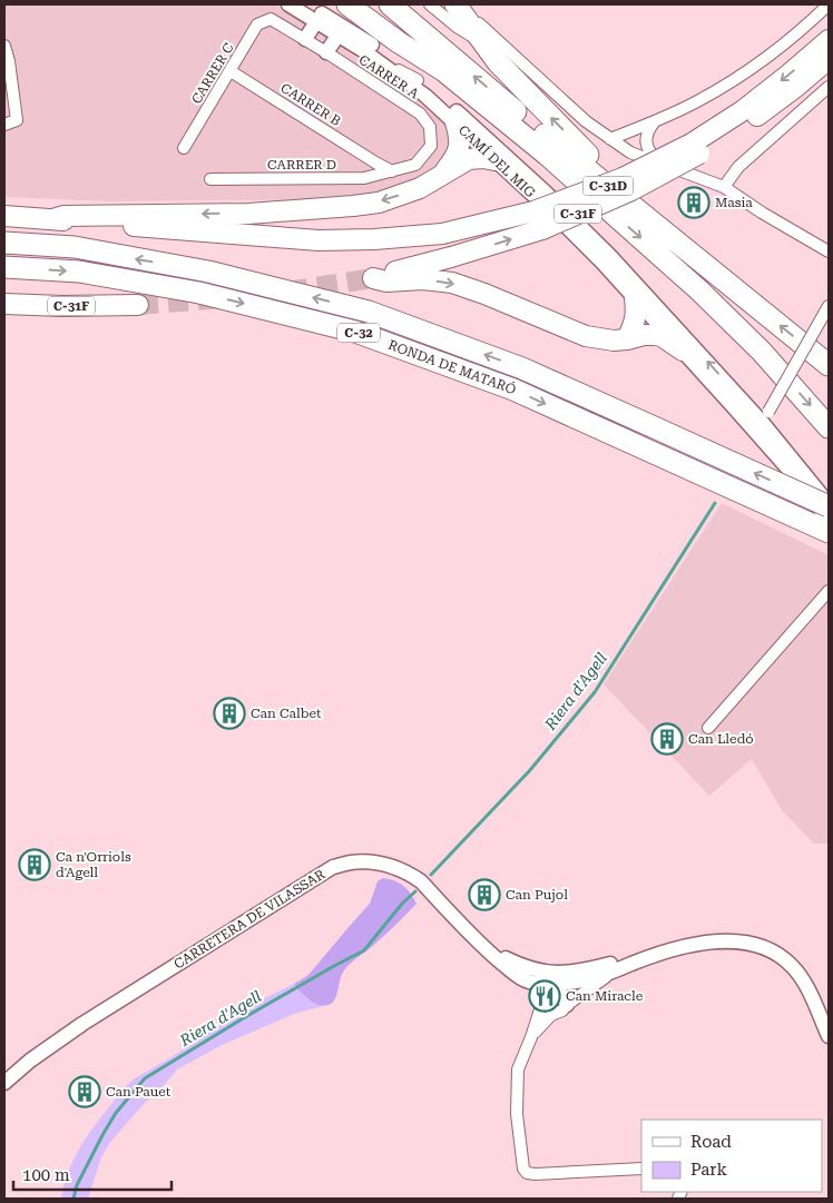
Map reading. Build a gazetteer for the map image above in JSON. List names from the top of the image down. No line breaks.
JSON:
{"streets":{"highway":["C-31D","C-31F","C-32","RONDA DE MATARÓ"],"street":["CARRER C","CARRER A","CARRER B","CAMÍ DEL MIG","CARRER D","CARRETERA DE VILASSAR"]},"crossings":[["CARRER C","CARRER A"],["CARRER C","CARRER B"],["CARRER A","CARRER B"],["CARRER A","CARRER D"],["CARRER B","CARRER D"],["CAMÍ DEL MIG","RONDA DE MATARÓ"]],"water":["Riera d'Agell"],"places":{"building":["Masia","Can Calbet","Can Lledó","Ca n'Orriols d'Agell","Can Pujol","Can Pauet"],"restaurant":["Can Miracle"]},"legend":["Road","Park"],"scale_bar":"100 m"}
